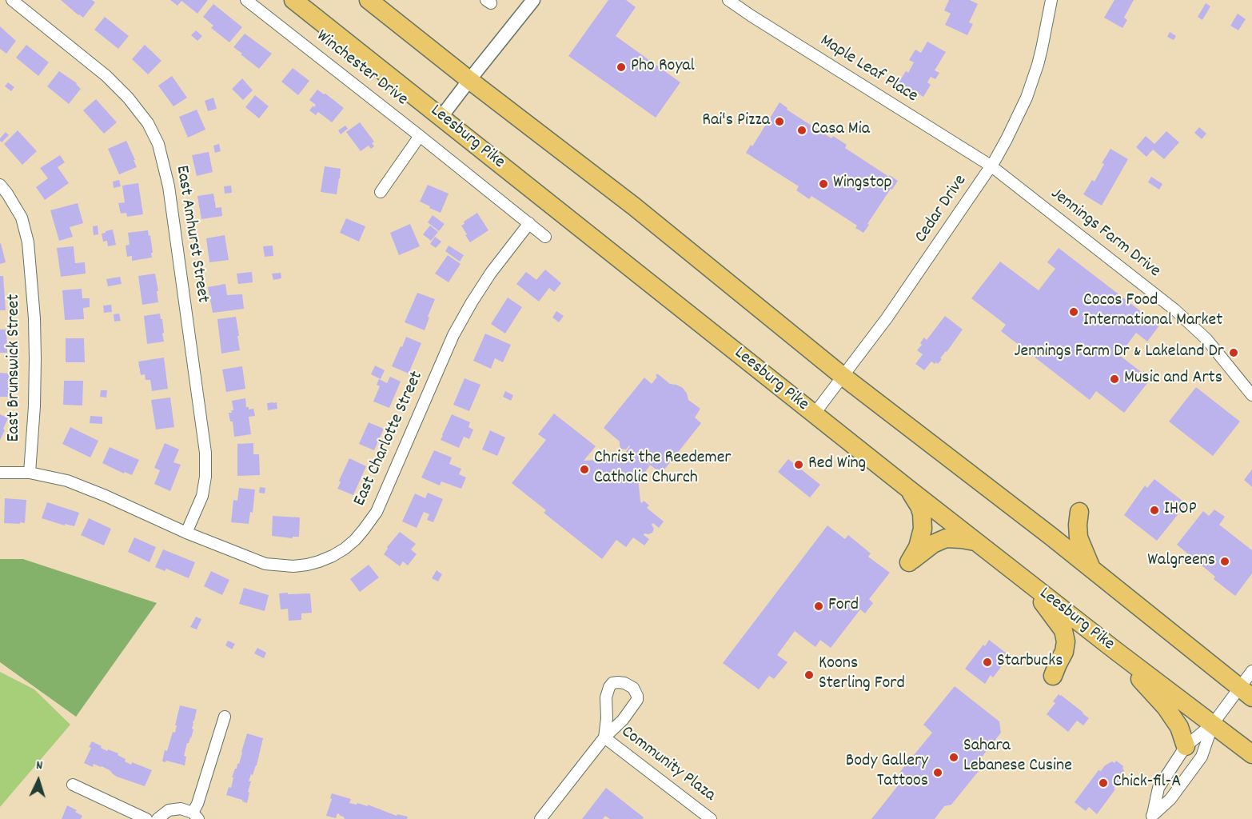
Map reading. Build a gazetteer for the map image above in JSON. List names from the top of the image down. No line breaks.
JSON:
{"streets":{"highway":["Leesburg Pike"],"street":["Winchester Drive","Maple Leaf Place","Cedar Drive","Jennings Farm Drive","East Amhurst Street","East Brunswick Street","East Charlotte Street","Community Plaza"]},"crossings":[["Winchester Drive","East Charlotte Street"],["Maple Leaf Place","Cedar Drive"],["Maple Leaf Place","Jennings Farm Drive"],["Leesburg Pike","Cedar Drive"],["Cedar Drive","Jennings Farm Drive"],["East Amhurst Street","East Charlotte Street"],["East Brunswick Street","East Charlotte Street"]],"places":["Pho Royal","Rai's Pizza","Casa Mia","Wingstop","Cocos Food International Market","Jennings Farm Dr & Lakeland Dr","Music and Arts","Red Wing","Christ the Reedemer Catholic Church","IHOP","Walgreens","Ford","Starbucks","Koons Sterling Ford","Sahara Lebanese Cusine","Body Gallery Tattoos","Chick-fil-A"],"north":"top"}
